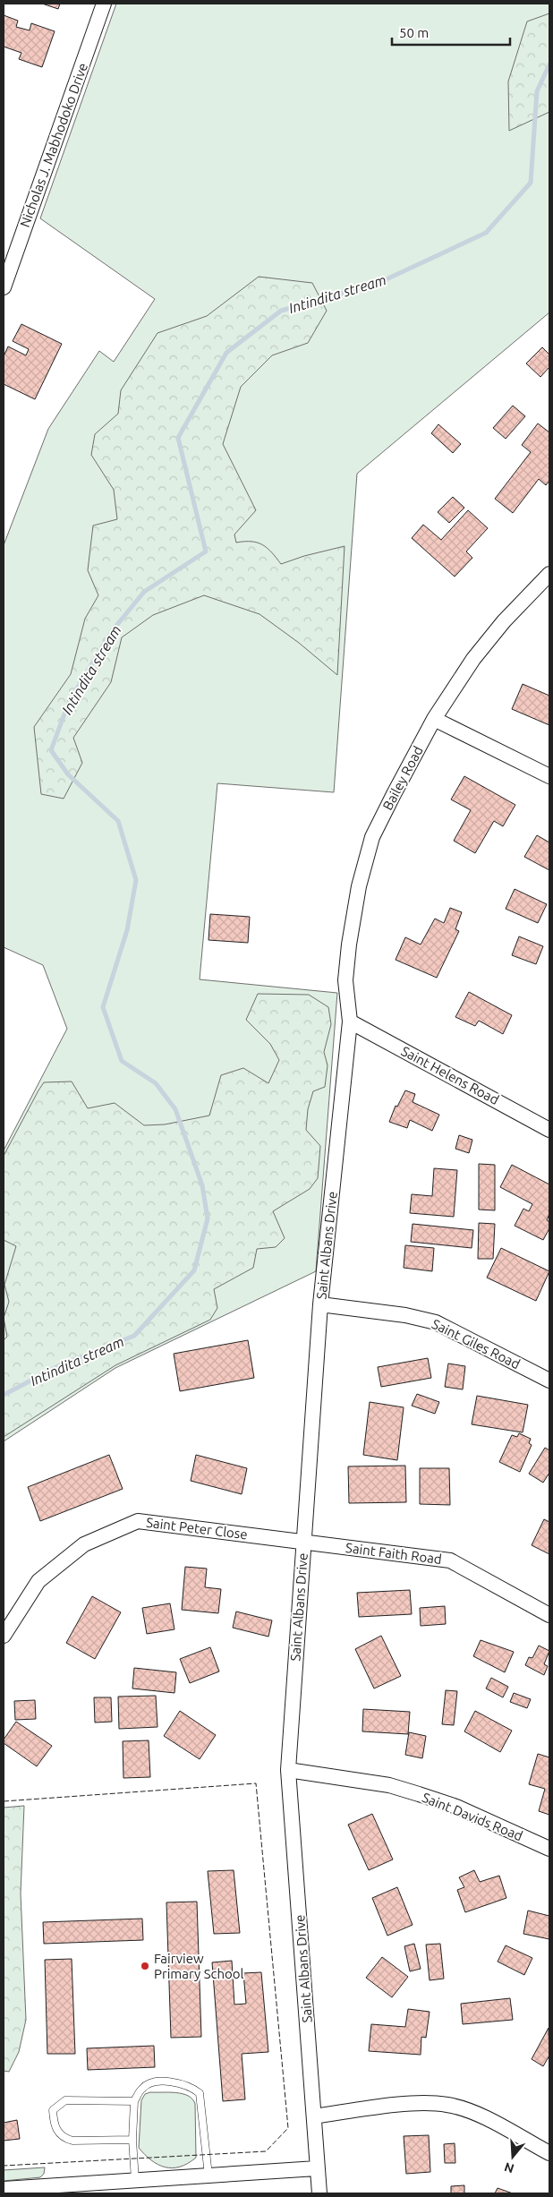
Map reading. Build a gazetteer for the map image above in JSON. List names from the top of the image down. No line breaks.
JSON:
{"streets":{"street":["Nicholas J. Mabhodoko Drive","Bailey Road","Saint Helens Road","Saint Albans Drive","Saint Giles Road","Saint Peter Close","Saint Faith Road","Saint Davids Road"]},"crossings":[["Bailey Road","Saint Helens Road"],["Bailey Road","Saint Albans Drive"],["Saint Helens Road","Saint Albans Drive"],["Saint Albans Drive","Saint Giles Road"],["Saint Albans Drive","Saint Peter Close"],["Saint Albans Drive","Saint Faith Road"],["Saint Albans Drive","Saint Davids Road"],["Saint Peter Close","Saint Faith Road"]],"water":["Intindita stream"],"places":["Fairview Primary School"],"scale_bar":"50 m","north":"bottom"}
